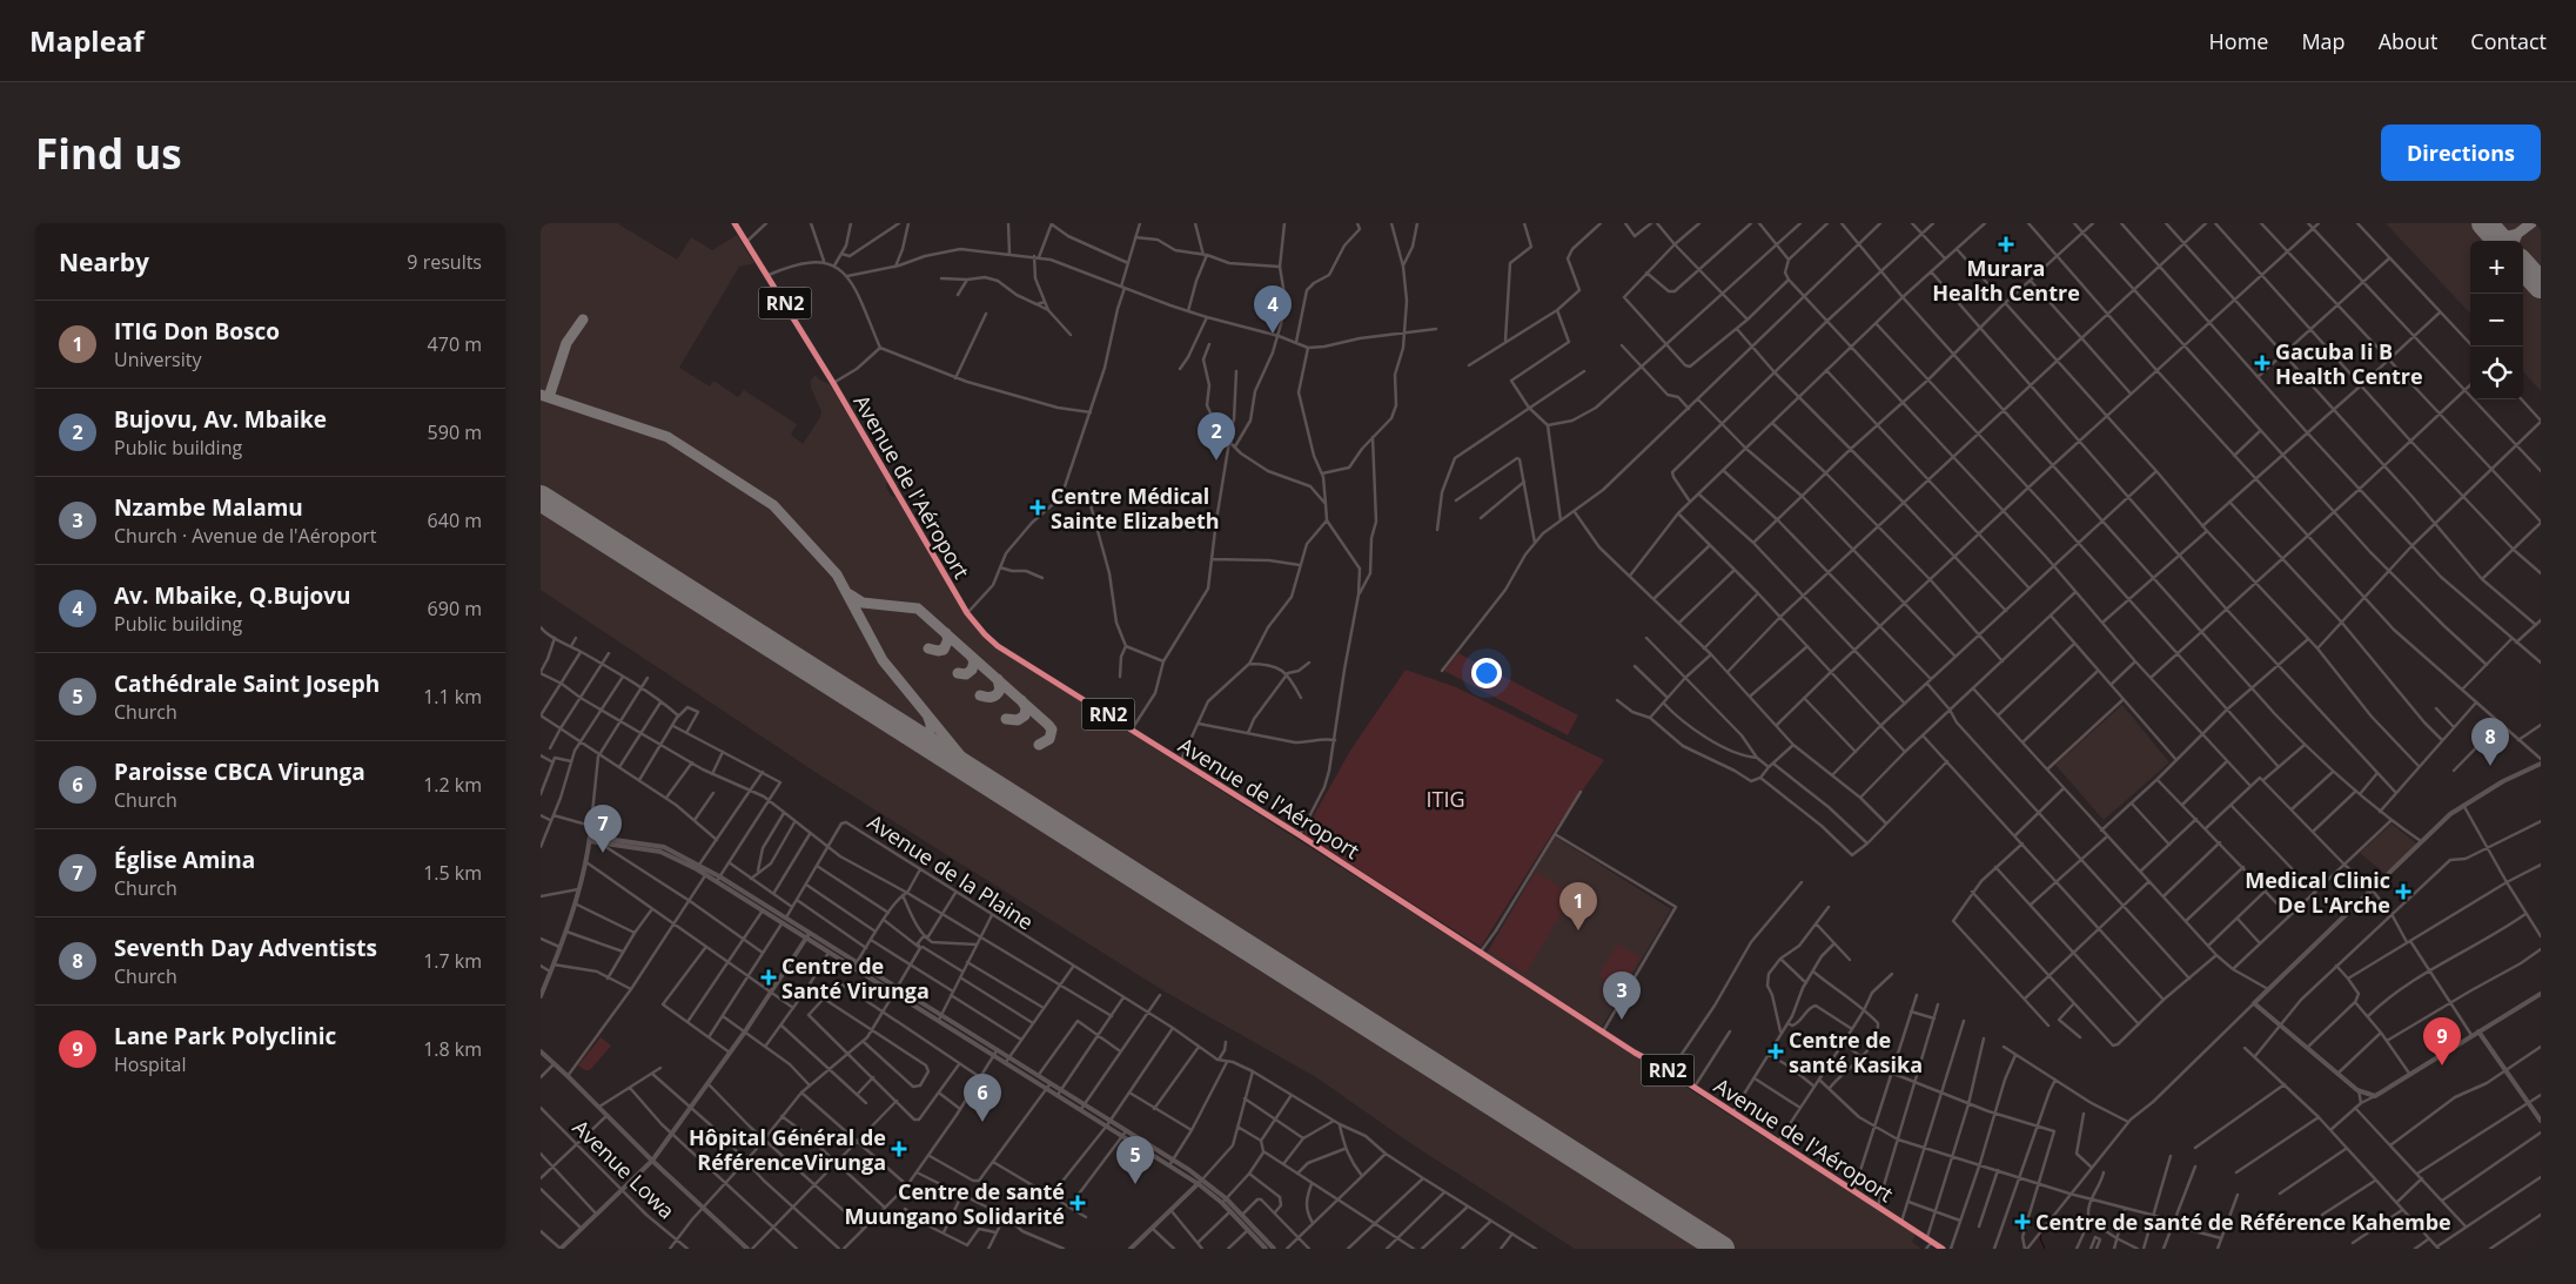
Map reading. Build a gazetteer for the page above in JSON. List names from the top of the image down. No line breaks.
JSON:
{"streets":{"highway":["RN2","Avenue de l'Aéroport"],"street":["Avenue de la Plaine","Avenue Lowa"]},"parks":["ITIG"],"places":{"health":["Murara Health Centre","Gacuba Ii B Health Centre","Centre Médical Sainte Elizabeth","Medical Clinic De L'Arche","Centre de Santé Virunga","Centre de santé Kasika","Hôpital Général de RéférenceVirunga","Centre de santé Muungano Solidarité","Centre de santé de Référence Kahembe"]},"page":{"header":"Mapleaf","nav":["Home","Map","About","Contact"],"buttons":"Directions","title":"Find us","heading":["Nearby","9 results"],"map_buttons":["+","−"],"pins":["4","2","8","7","1","3","9","6","5"],"list":[{"mark":"1","name":"ITIG Don Bosco","note":"University","value":"470 m"},{"mark":"2","name":"Bujovu, Av. Mbaike","note":"Public building","value":"590 m"},{"mark":"3","name":"Nzambe Malamu","note":"Church · Avenue de l'Aéroport","value":"640 m"},{"mark":"4","name":"Av. Mbaike, Q.Bujovu","note":"Public building","value":"690 m"},{"mark":"5","name":"Cathédrale Saint Joseph","note":"Church","value":"1.1 km"},{"mark":"6","name":"Paroisse CBCA Virunga","note":"Church","value":"1.2 km"},{"mark":"7","name":"Église Amina","note":"Church","value":"1.5 km"},{"mark":"8","name":"Seventh Day Adventists","note":"Church","value":"1.7 km"},{"mark":"9","name":"Lane Park Polyclinic","note":"Hospital","value":"1.8 km"}]}}
